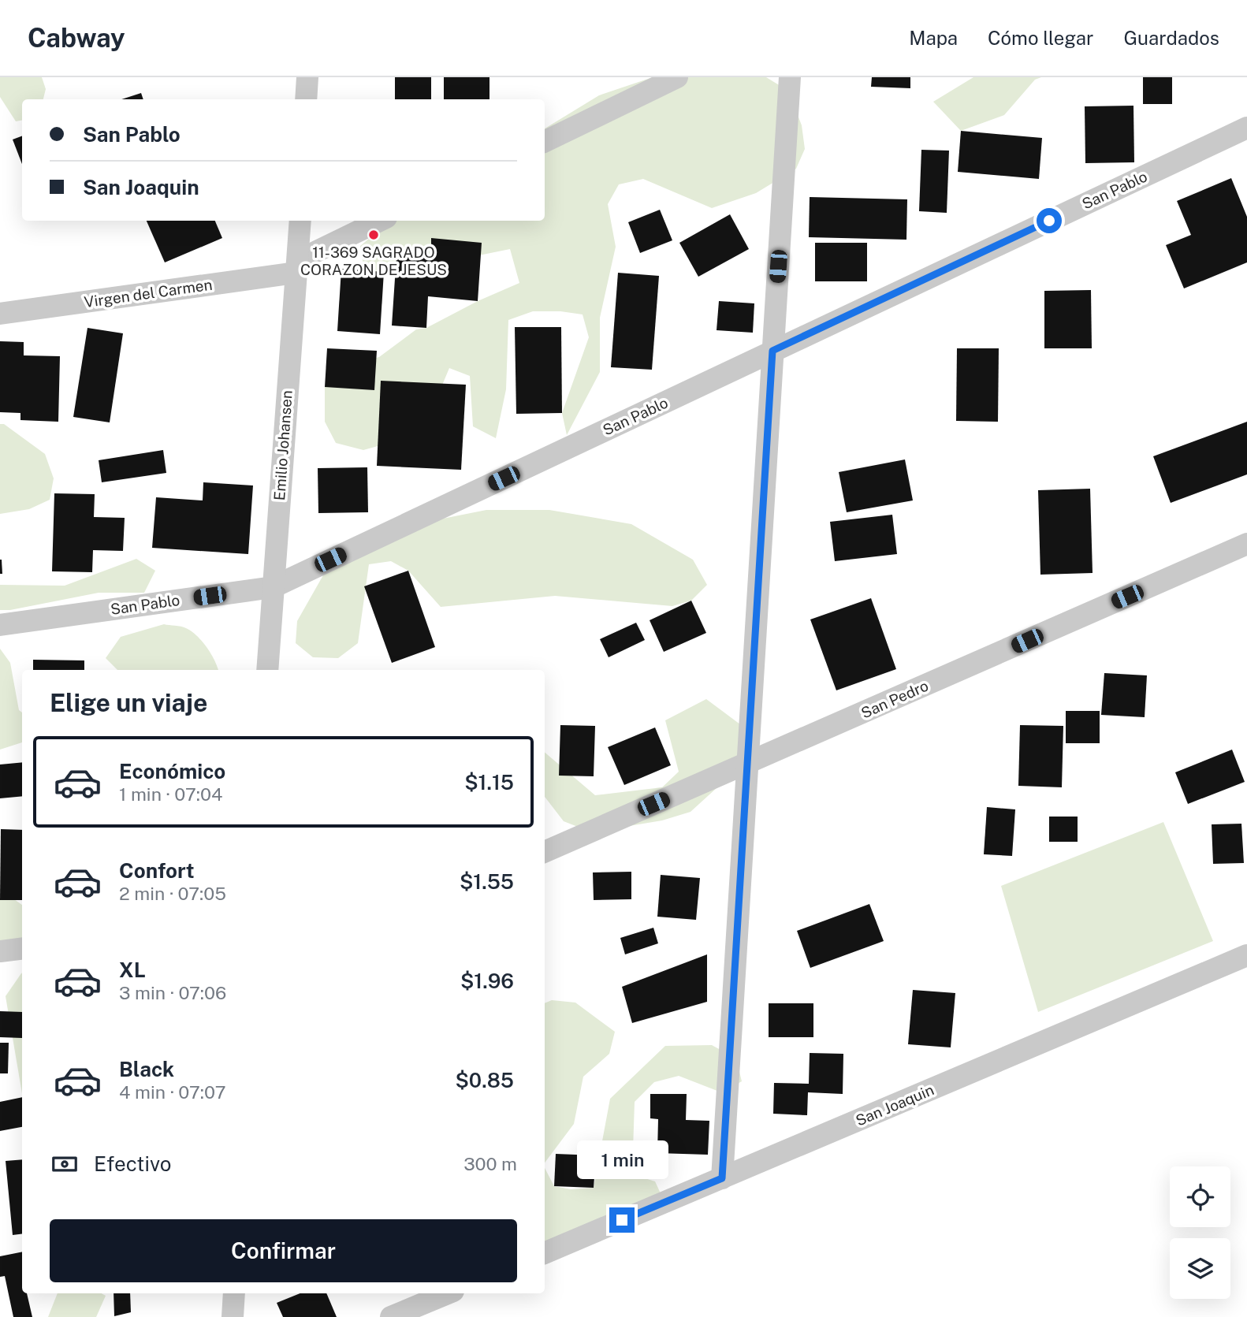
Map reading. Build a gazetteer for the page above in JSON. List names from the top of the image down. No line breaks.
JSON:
{"streets":{"street":["San Pablo","Virgen del Carmen","Emilio Johansen","San Pedro","San Joaquin"]},"crossings":[["San Pablo","Emilio Johansen"],["Virgen del Carmen","Emilio Johansen"]],"places":["11-369 SAGRADO CORAZON DE JESUS"],"page":{"header":"Cabway","nav":["Mapa","Cómo llegar","Guardados"],"banner":["San Pablo","San Joaquin"],"heading":"Elige un viaje","list":[{"name":"Económico","note":"1 min · 07:04","value":"$1.15"},{"name":"Confort","note":"2 min · 07:05","value":"$1.55"},{"name":"XL","note":"3 min · 07:06","value":"$1.96"},{"name":"Black","note":"4 min · 07:07","value":"$0.85"}],"pay":["Efectivo","300 m"],"bubble":"1 min","buttons":"Confirmar"}}
